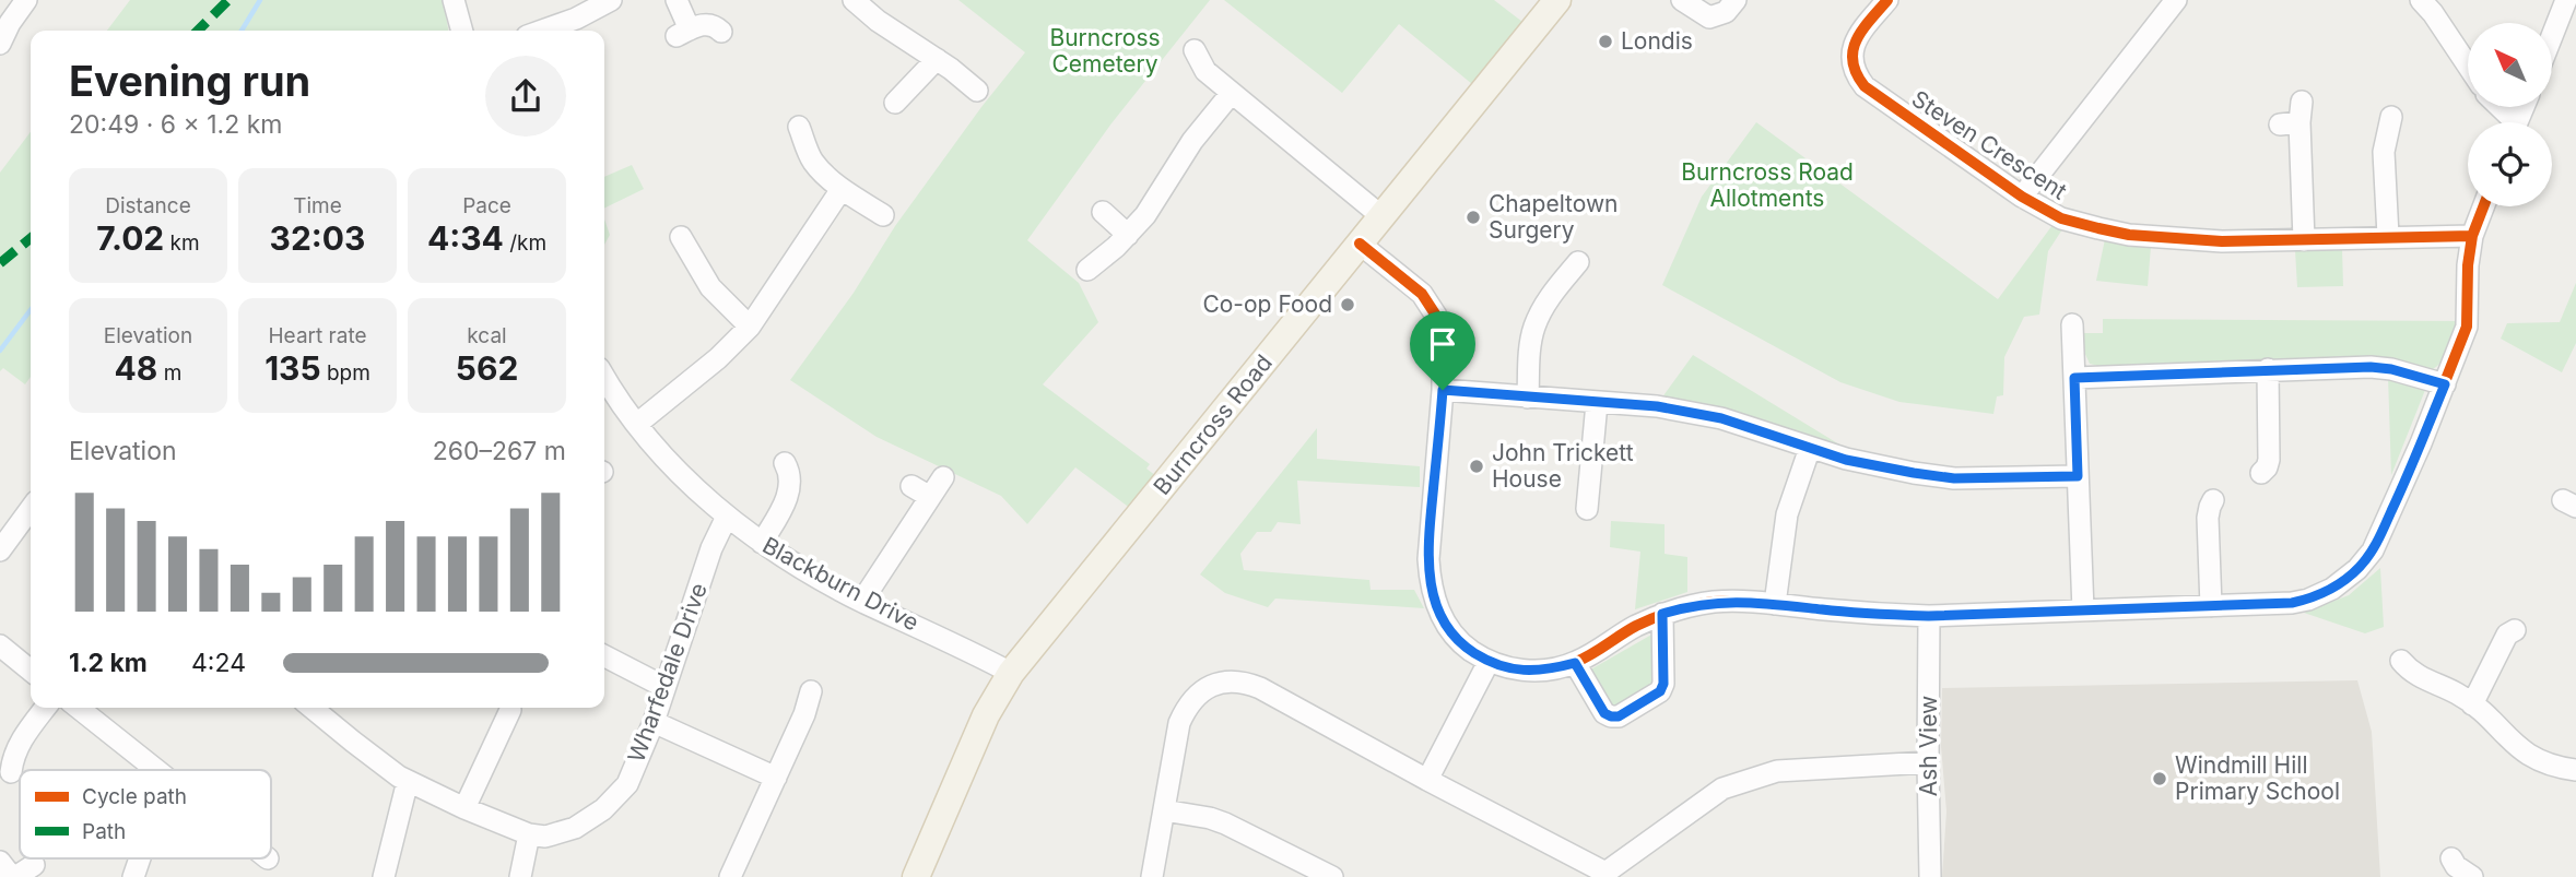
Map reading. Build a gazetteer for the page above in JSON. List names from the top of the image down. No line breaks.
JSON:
{"streets":{"main road":["Burncross Road"],"street":["Steven Crescent","Blackburn Drive","Wharfedale Drive","Ash View"]},"crossings":[["Burncross Road","Blackburn Drive"],["Blackburn Drive","Wharfedale Drive"]],"parks":["Burncross Cemetery","Burncross Road Allotments"],"places":["Londis","Chapeltown Surgery","Co-op Food","John Trickett House","Windmill Hill Primary School"],"legend":["Cycle path","Path"],"north":"top left","page":{"heading":["Evening run","20:49 · 6 × 1.2 km"],"stats":[["Distance","7.02 km"],["Time","32:03"],["Pace","4:34 /km"],["Elevation","48 m"],["Heart rate","135 bpm"],["kcal","562"]],"chart":["Elevation","260–267 m"],"list":[{"name":"1.2 km","note":"4:24"}]}}
